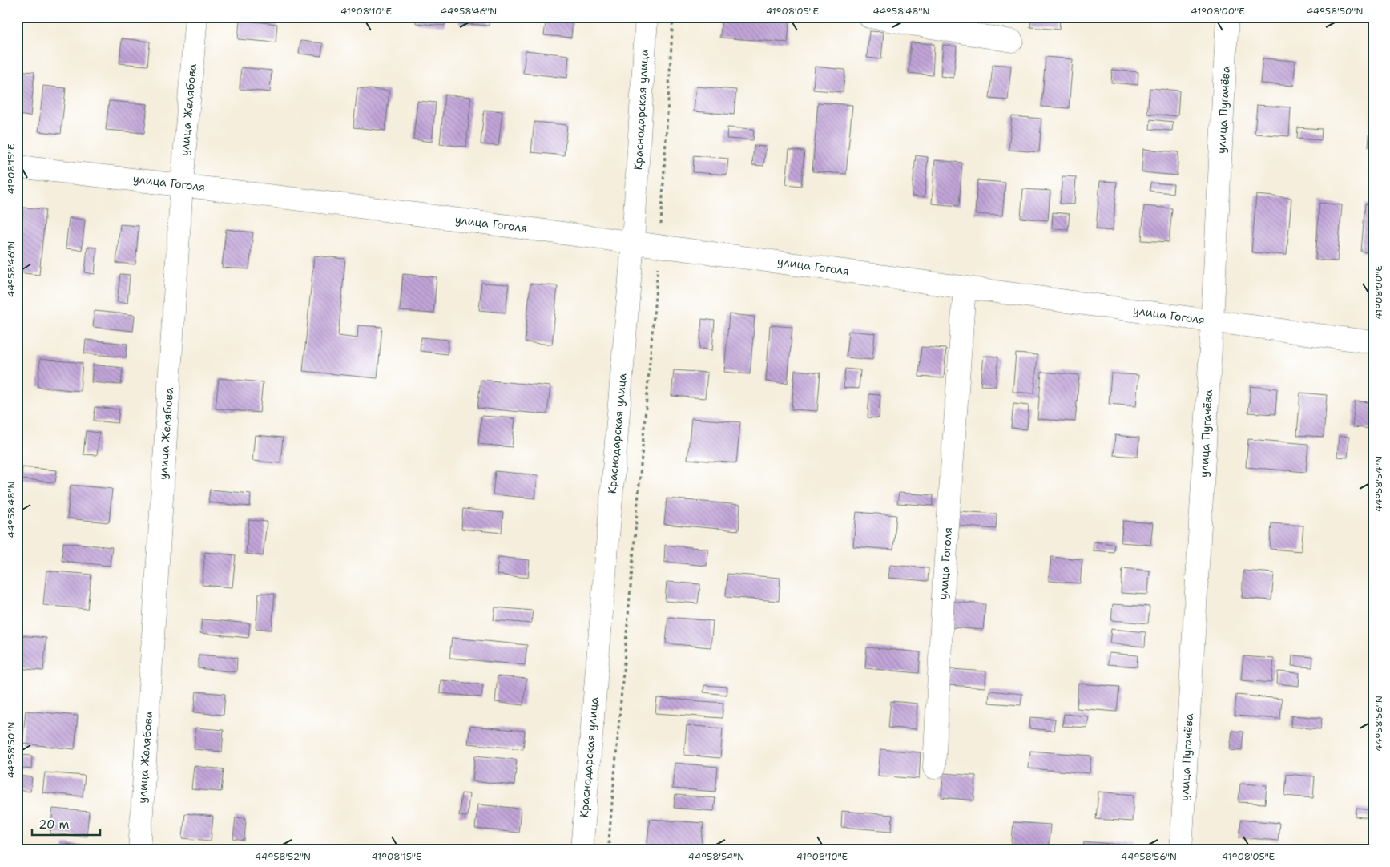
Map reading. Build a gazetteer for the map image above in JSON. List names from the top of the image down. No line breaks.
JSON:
{"streets":{"street":["улица Желябова","Краснодарская улица","улица Пугачёва","улица Гоголя"]},"crossings":[["улица Желябова","улица Гоголя"],["Краснодарская улица","улица Гоголя"],["улица Пугачёва","улица Гоголя"]],"scale_bar":"20 m","coordinates":["41°08'10\"E","44°58'46\"N","41°08'05\"E","44°58'48\"N","41°08'00\"E","44°58'50\"N","41°08'15\"E","44°58'54\"N","44°58'56\"N","44°58'52\"N"]}
